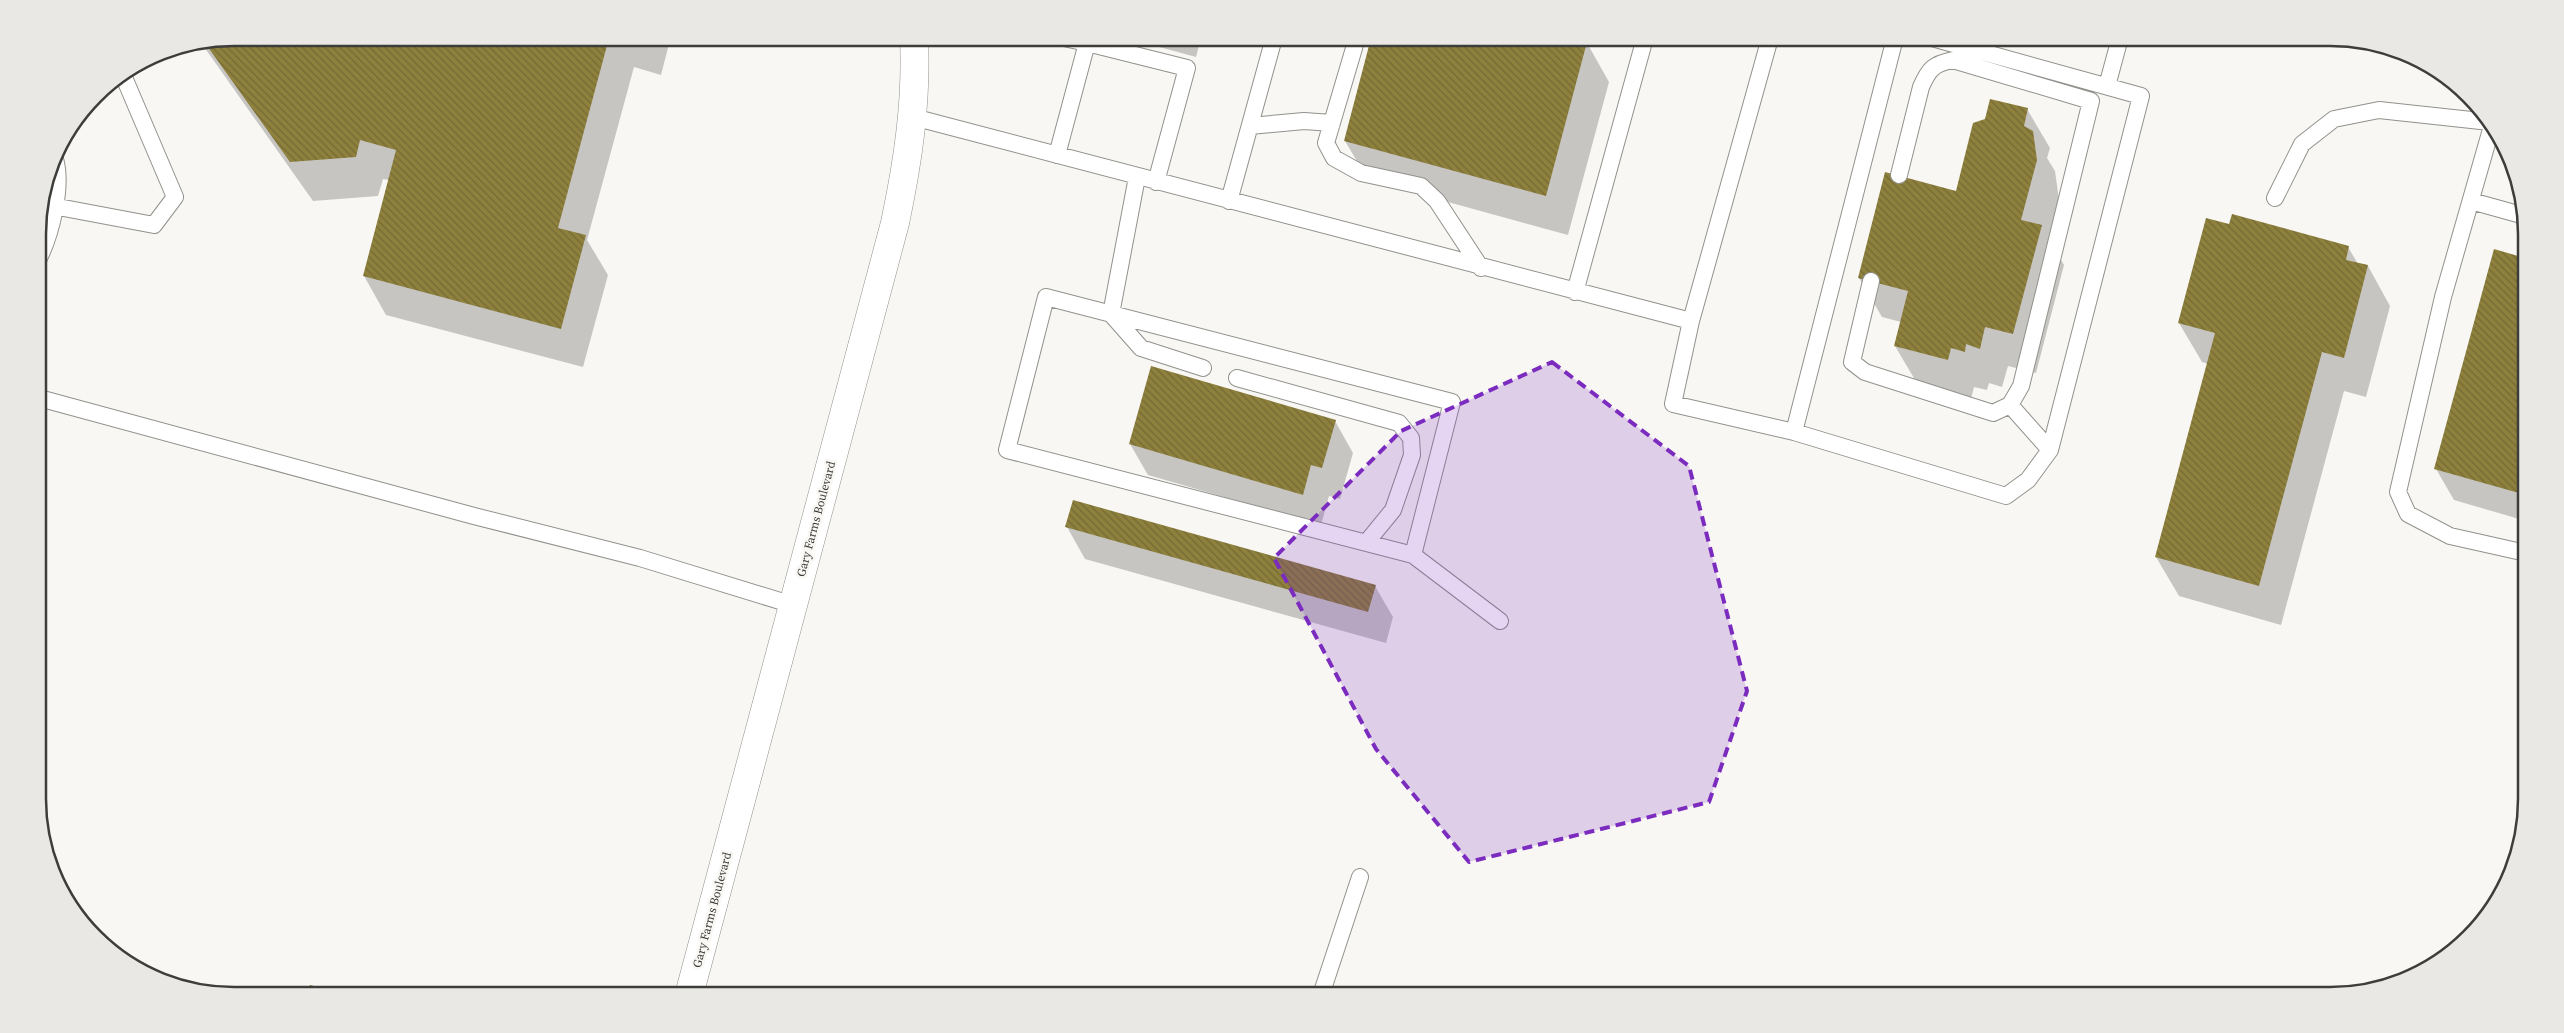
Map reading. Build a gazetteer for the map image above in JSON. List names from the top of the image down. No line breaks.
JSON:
{"streets":{"street":["Gary Farms Boulevard"]}}
